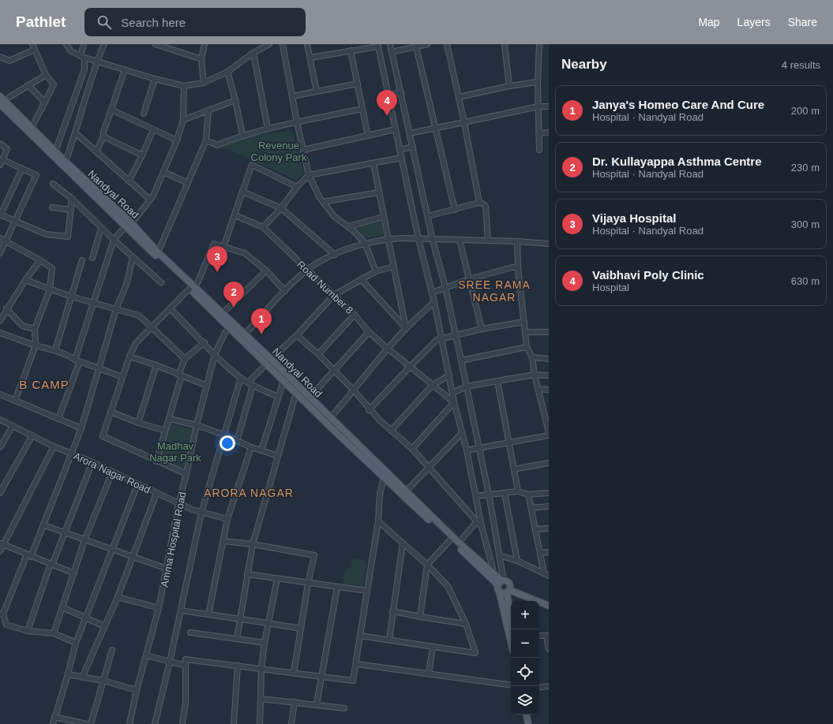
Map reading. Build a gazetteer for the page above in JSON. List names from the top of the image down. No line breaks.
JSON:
{"streets":{"main road":["Nandyal Road"],"street":["Road Number 8","Arora Nagar Road","Amma Hospital Road"]},"crossings":[["Arora Nagar Road","Amma Hospital Road"]],"districts":["SREE RAMA NAGAR","B CAMP","ARORA NAGAR"],"parks":["Revenue Colony Park","Madhav Nagar Park"],"page":{"header":"Pathlet","search":"Search here","nav":["Map","Layers","Share"],"heading":["Nearby","4 results"],"list":[{"mark":"1","name":"Janya's Homeo Care And Cure","note":"Hospital · Nandyal Road","value":"200 m"},{"mark":"2","name":"Dr. Kullayappa Asthma Centre","note":"Hospital · Nandyal Road","value":"230 m"},{"mark":"3","name":"Vijaya Hospital","note":"Hospital · Nandyal Road","value":"300 m"},{"mark":"4","name":"Vaibhavi Poly Clinic","note":"Hospital","value":"630 m"}],"pins":["4","3","2","1"],"map_buttons":["+","−"]}}
